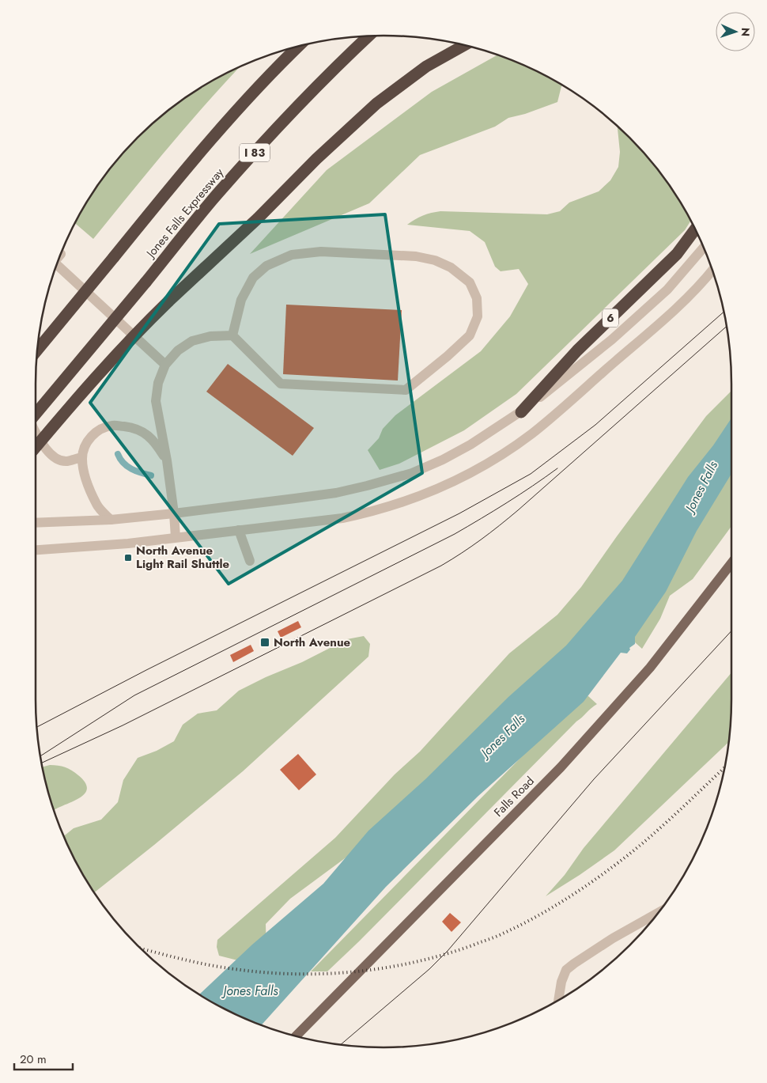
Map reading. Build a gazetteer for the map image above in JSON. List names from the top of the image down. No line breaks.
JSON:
{"streets":{"highway":["I 83","Jones Falls Expressway","6"],"main road":["Falls Road"]},"water":["Jones Falls"],"places":{"transit":["North Avenue Light Rail Shuttle","North Avenue"]},"scale_bar":"20 m","north":"right"}
